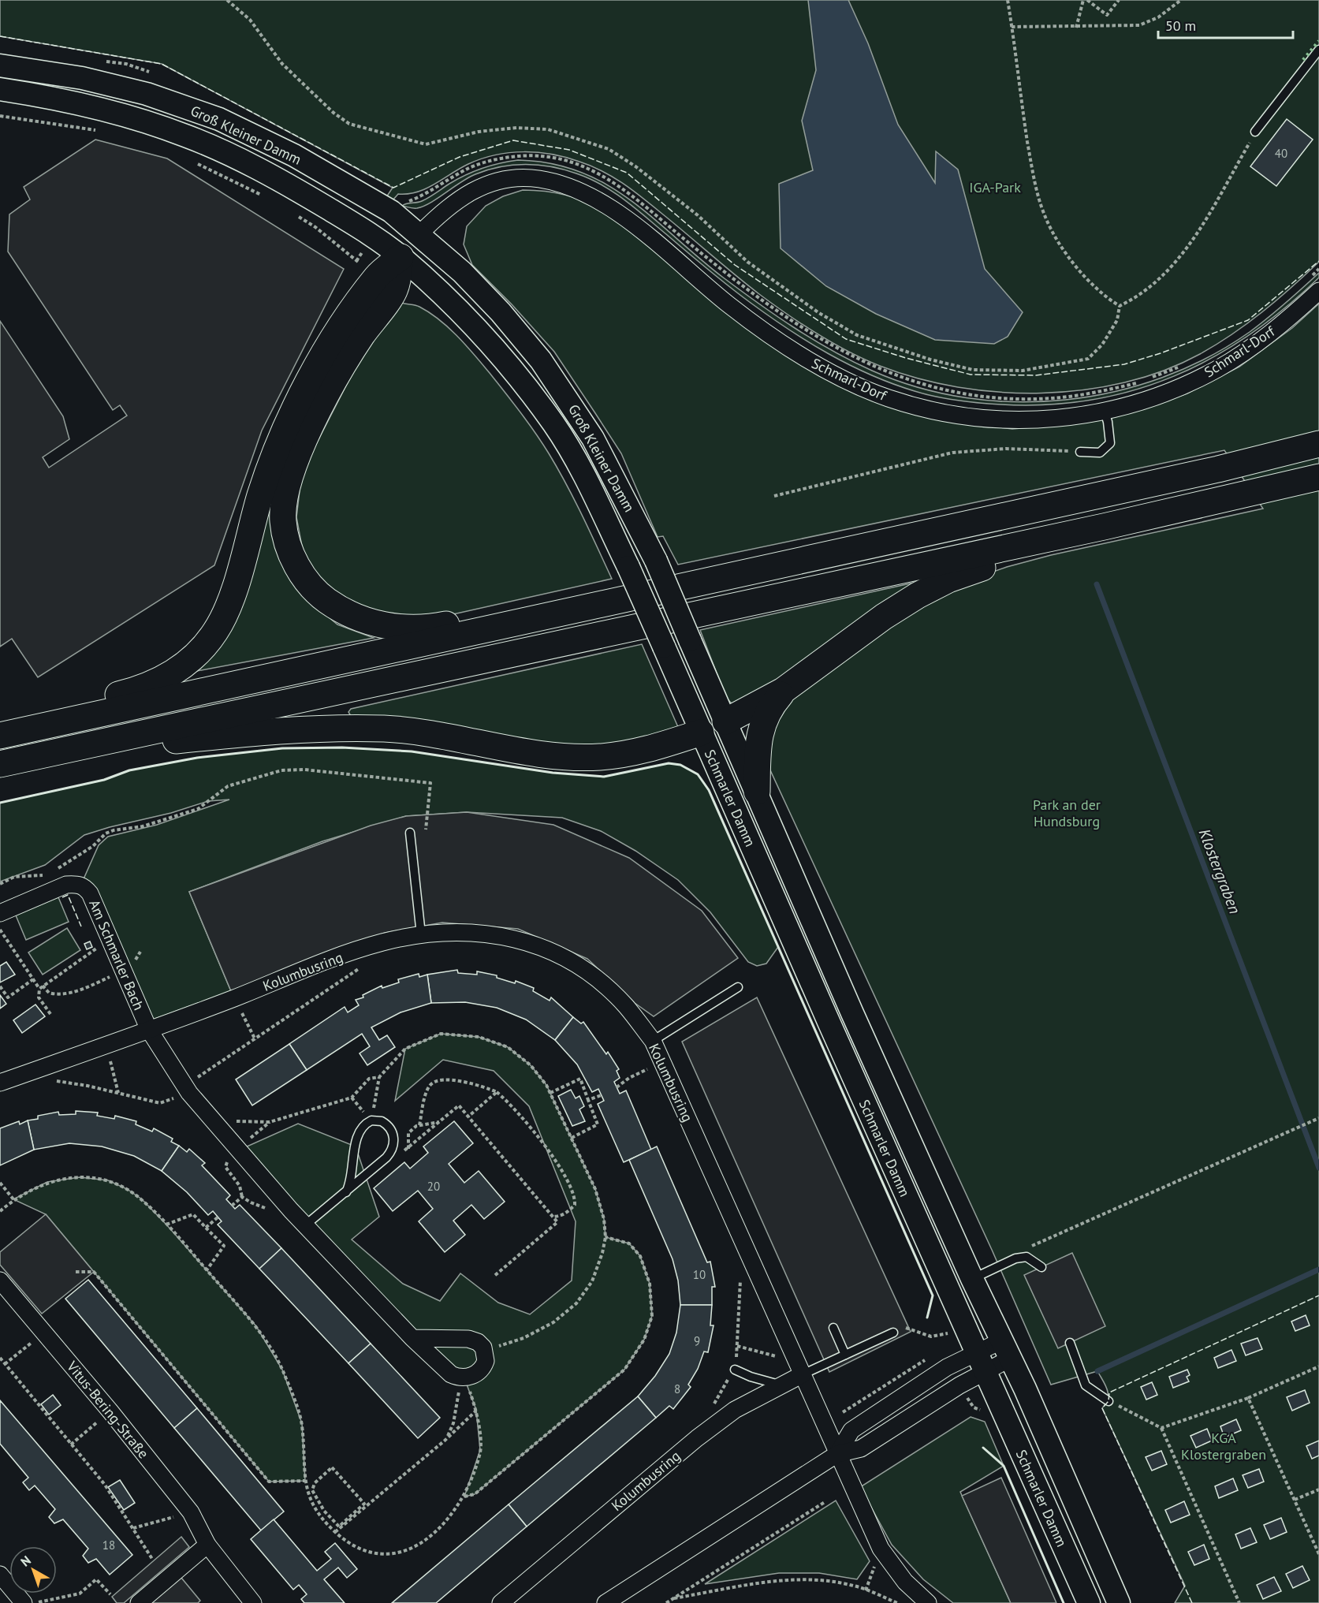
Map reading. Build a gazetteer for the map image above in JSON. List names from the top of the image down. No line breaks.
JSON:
{"streets":{"street":["Groß Kleiner Damm","Schmarl-Dorf","Schmarler Damm","Am Schmarler Bach","Kolumbusring","Vitus-Bering-Straße"]},"crossings":[["Groß Kleiner Damm","Schmarl-Dorf"],["Groß Kleiner Damm","Schmarler Damm"],["Am Schmarler Bach","Kolumbusring"]],"water":["Klostergraben"],"parks":["IGA-Park","Park an der Hundsburg","KGA Klostergraben"],"house_numbers":["40","20","10","9","8","18"],"scale_bar":"50 m","north":"top left"}
